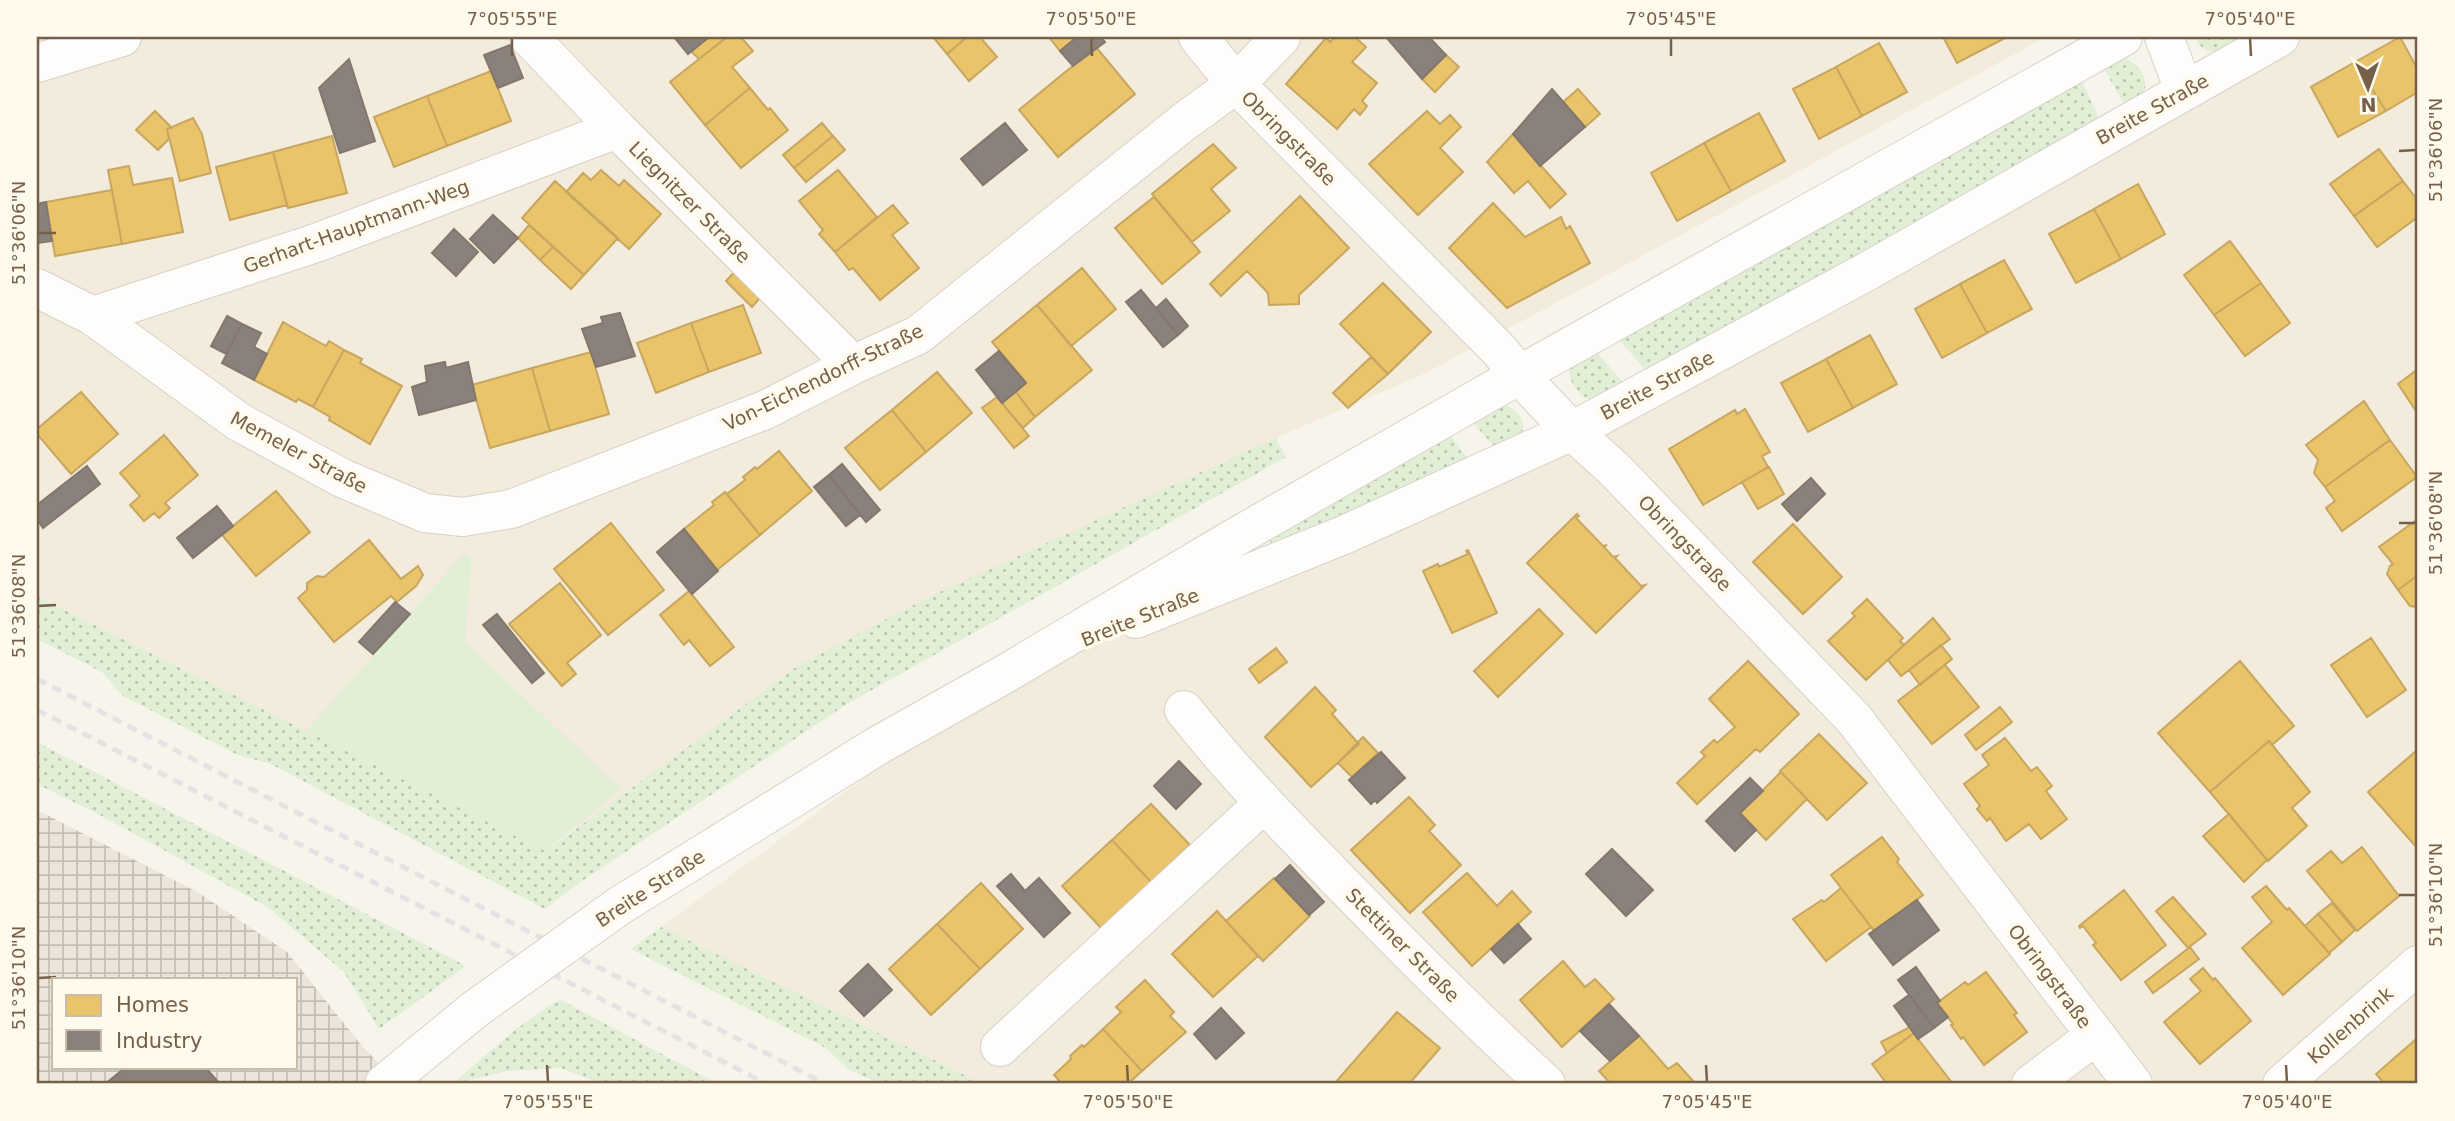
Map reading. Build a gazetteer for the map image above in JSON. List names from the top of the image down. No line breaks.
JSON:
{"streets":{"street":["Breite Straße","Obringstraße","Liegnitzer Straße","Gerhart-Hauptmann-Weg","Von-Eichendorff-Straße","Memeler Straße","Stettiner Straße","Kollenbrink"]},"crossings":[["Breite Straße","Obringstraße"],["Obringstraße","Von-Eichendorff-Straße"],["Liegnitzer Straße","Gerhart-Hauptmann-Weg"],["Liegnitzer Straße","Von-Eichendorff-Straße"],["Gerhart-Hauptmann-Weg","Memeler Straße"],["Von-Eichendorff-Straße","Memeler Straße"]],"legend":["Homes","Industry"],"north":"bottom","coordinates":["7°05'55\"E","7°05'50\"E","7°05'45\"E","7°05'40\"E","51°36'06\"N","51°36'08\"N","51°36'10\"N"]}
